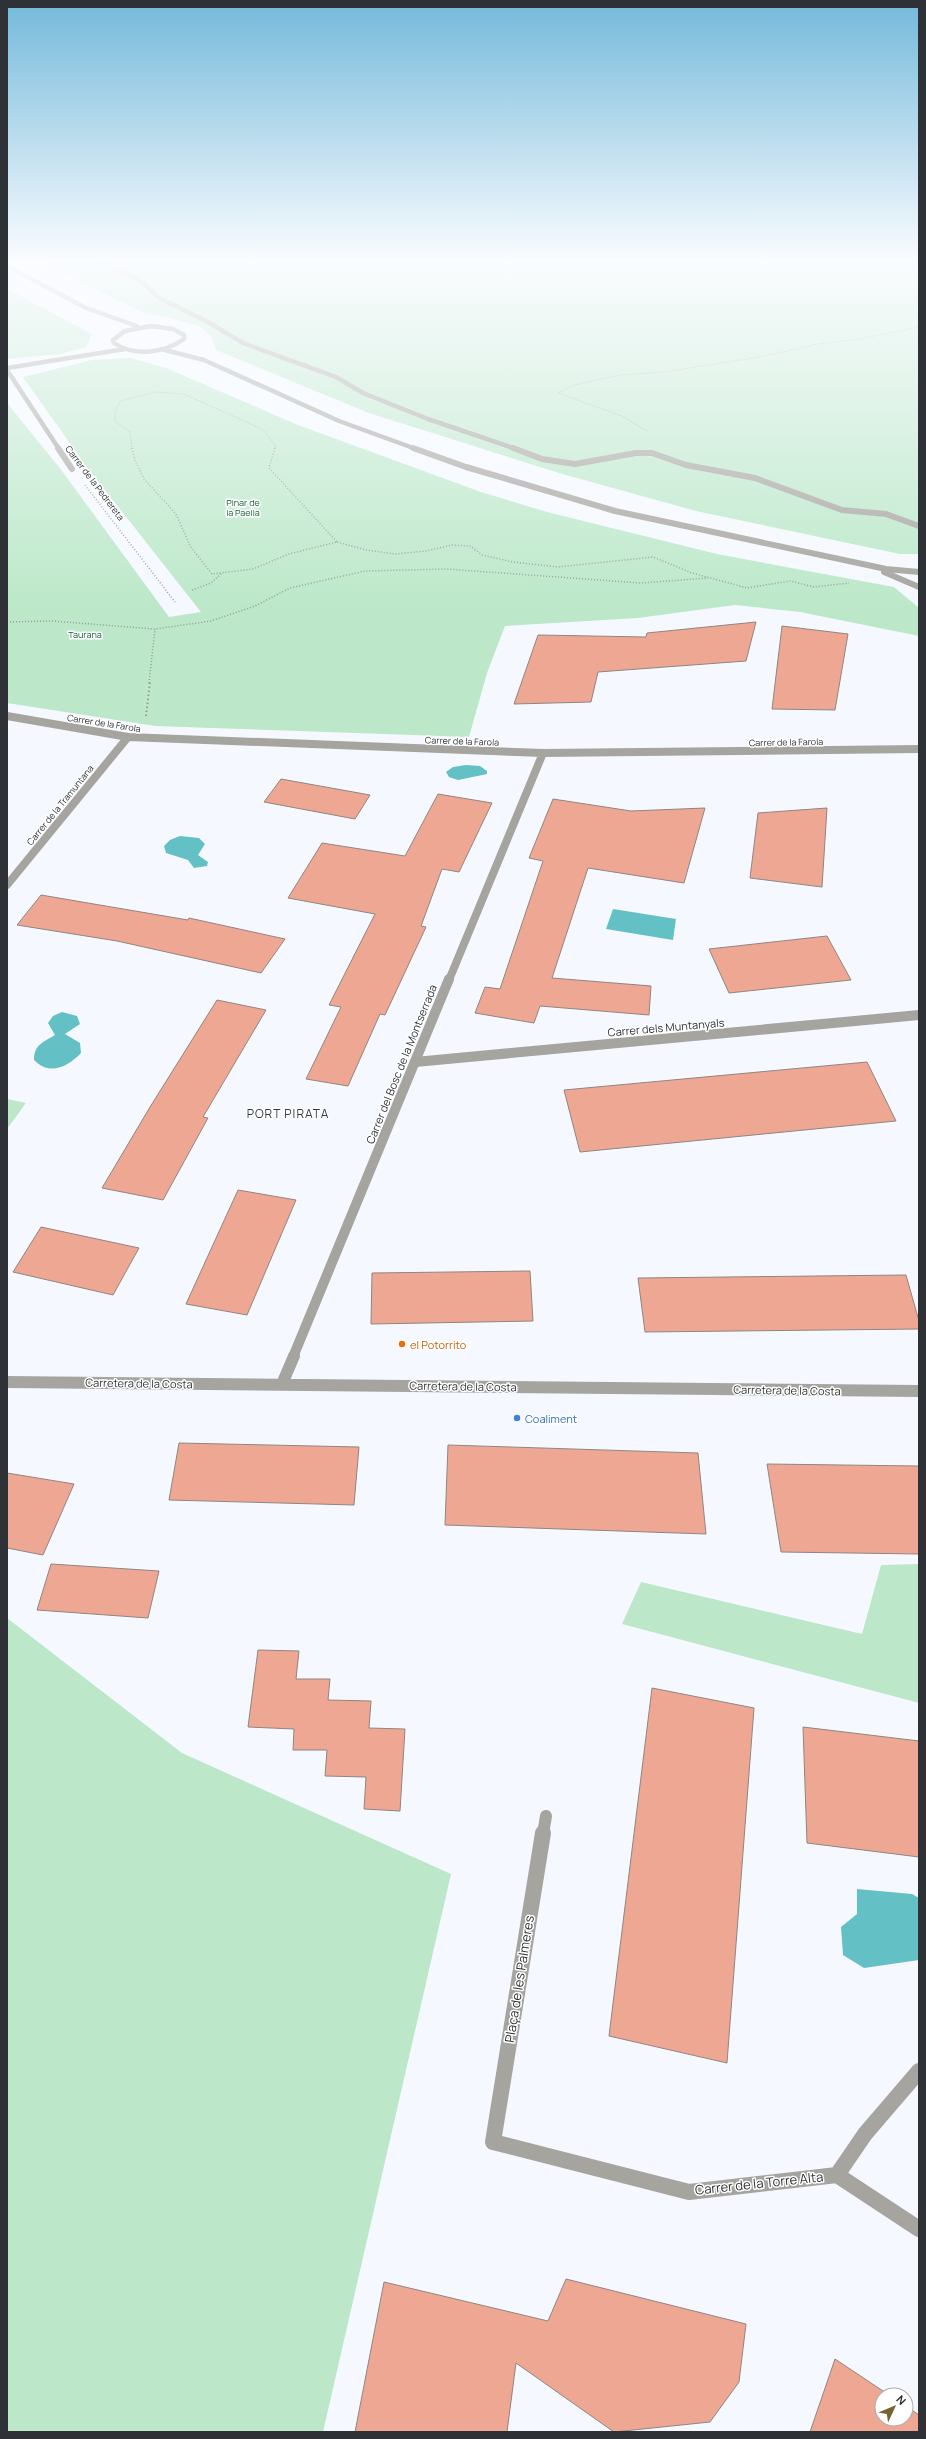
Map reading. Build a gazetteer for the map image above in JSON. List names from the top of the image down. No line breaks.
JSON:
{"streets":{"street":["Carrer de la Pedrereta","Carrer de la Farola","Carrer de la Tramuntana","Carrer dels Muntanyals","Carrer del Bosc de la Montserrada","Carretera de la Costa","Plaça de les Palmeres","Carrer de la Torre Alta"]},"crossings":[["Carrer de la Farola","Carrer de la Tramuntana"],["Carrer de la Farola","Carrer del Bosc de la Montserrada"],["Carrer dels Muntanyals","Carrer del Bosc de la Montserrada"],["Carrer del Bosc de la Montserrada","Carretera de la Costa"],["Plaça de les Palmeres","Carrer de la Torre Alta"]],"districts":["PORT PIRATA"],"parks":["Pinar de la Paella","Taurana"],"places":["el Potorrito","Coaliment"],"north":"top right"}
